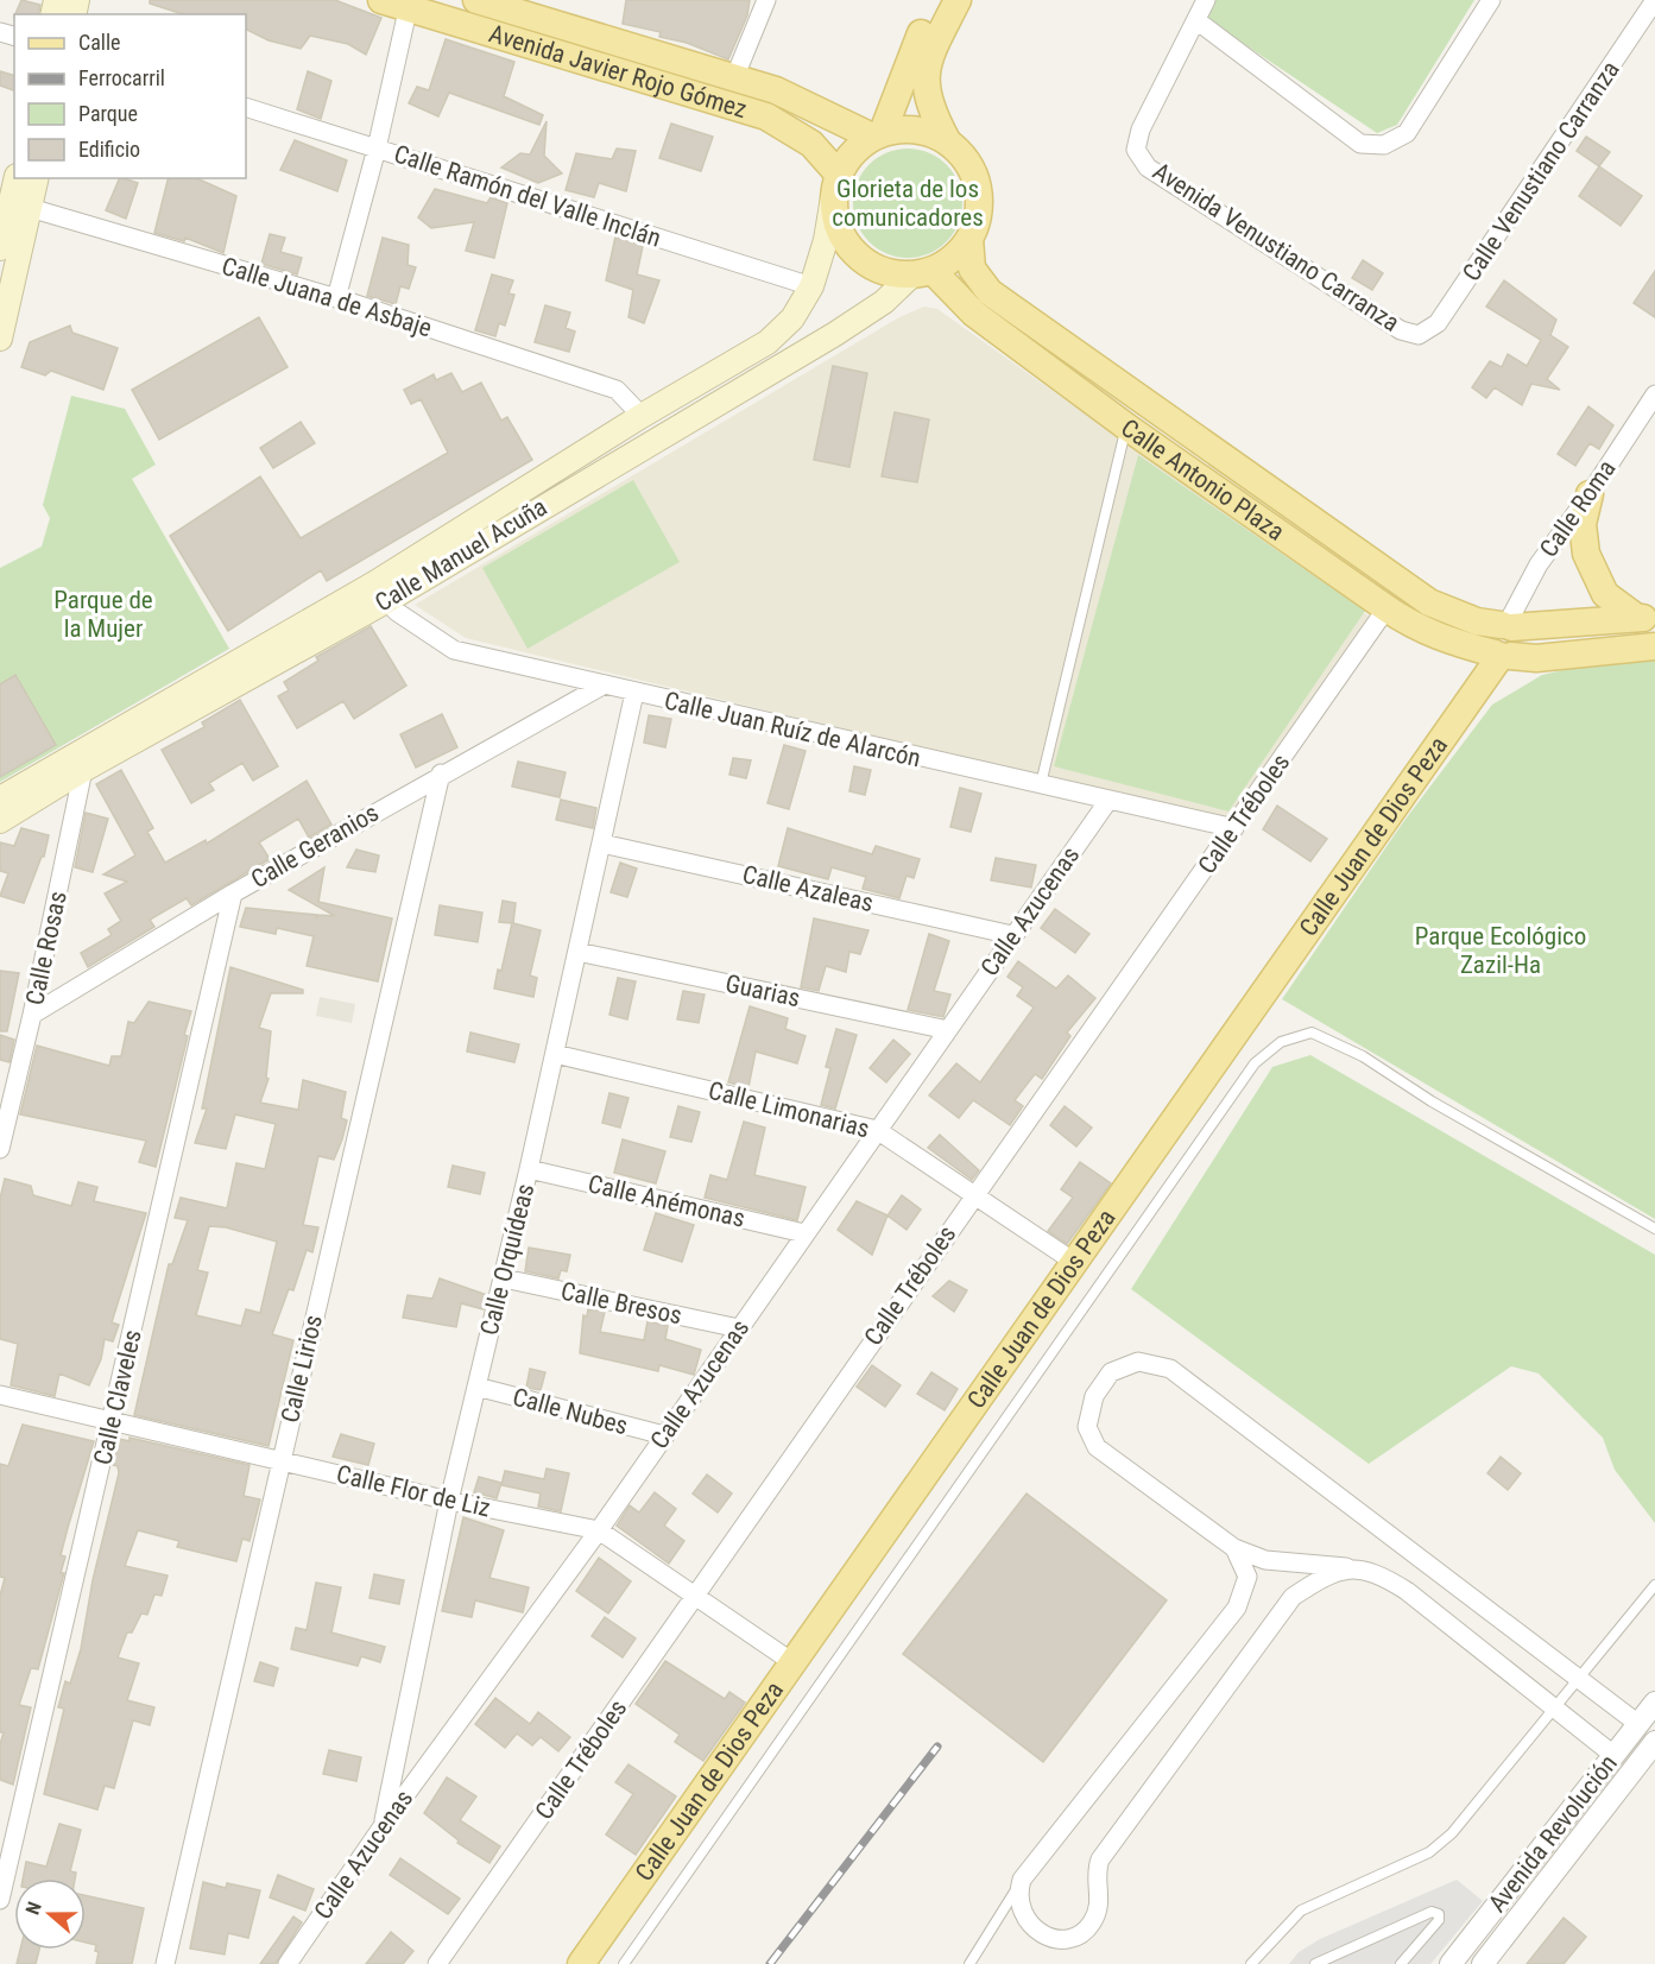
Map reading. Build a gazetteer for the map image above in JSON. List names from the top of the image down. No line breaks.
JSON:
{"streets":{"main road":["Avenida Javier Rojo Gómez","Calle Antonio Plaza","Calle Manuel Acuña","Calle Juan de Dios Peza"],"street":["Calle Venustiano Carranza","Calle Ramón del Valle Inclán","Avenida Venustiano Carranza","Calle Juana de Asbaje","Calle Roma","Calle Juan Ruíz de Alarcón","Calle Tréboles","Calle Geranios","Calle Azaleas","Calle Azucenas","Calle Rosas","Guarias","Calle Limonarias","Calle Anémonas","Calle Orquídeas","Calle Bresos","Calle Lirios","Calle Claveles","Calle Nubes","Calle Flor de Liz","Avenida Revolución"]},"crossings":[["Avenida Javier Rojo Gómez","Calle Antonio Plaza"],["Avenida Javier Rojo Gómez","Calle Manuel Acuña"],["Calle Venustiano Carranza","Avenida Venustiano Carranza"],["Calle Ramón del Valle Inclán","Calle Manuel Acuña"],["Calle Juana de Asbaje","Calle Manuel Acuña"],["Calle Antonio Plaza","Calle Roma"],["Calle Antonio Plaza","Calle Manuel Acuña"],["Calle Antonio Plaza","Calle Tréboles"],["Calle Antonio Plaza","Calle Juan de Dios Peza"],["Calle Manuel Acuña","Calle Juan Ruíz de Alarcón"],["Calle Manuel Acuña","Calle Rosas"],["Calle Juan Ruíz de Alarcón","Calle Tréboles"],["Calle Juan Ruíz de Alarcón","Calle Geranios"],["Calle Juan Ruíz de Alarcón","Calle Azucenas"],["Calle Juan Ruíz de Alarcón","Calle Orquídeas"],["Calle Tréboles","Calle Limonarias"],["Calle Tréboles","Calle Flor de Liz"],["Calle Juan de Dios Peza","Calle Limonarias"],["Calle Juan de Dios Peza","Calle Flor de Liz"],["Calle Geranios","Calle Rosas"],["Calle Geranios","Calle Lirios"],["Calle Geranios","Calle Claveles"],["Calle Azaleas","Calle Azucenas"],["Calle Azaleas","Calle Orquídeas"],["Calle Azucenas","Guarias"],["Calle Azucenas","Calle Limonarias"],["Calle Azucenas","Calle Anémonas"],["Calle Azucenas","Calle Orquídeas"],["Calle Azucenas","Calle Bresos"],["Calle Azucenas","Calle Nubes"],["Calle Azucenas","Calle Flor de Liz"],["Guarias","Calle Orquídeas"],["Calle Limonarias","Calle Orquídeas"],["Calle Anémonas","Calle Orquídeas"],["Calle Orquídeas","Calle Bresos"],["Calle Orquídeas","Calle Nubes"],["Calle Orquídeas","Calle Flor de Liz"],["Calle Lirios","Calle Flor de Liz"],["Calle Claveles","Calle Flor de Liz"]],"parks":["Glorieta de los comunicadores","Parque de la Mujer","Parque Ecológico Zazil-Ha"],"legend":["Calle","Ferrocarril","Parque","Edificio"],"north":"left"}
